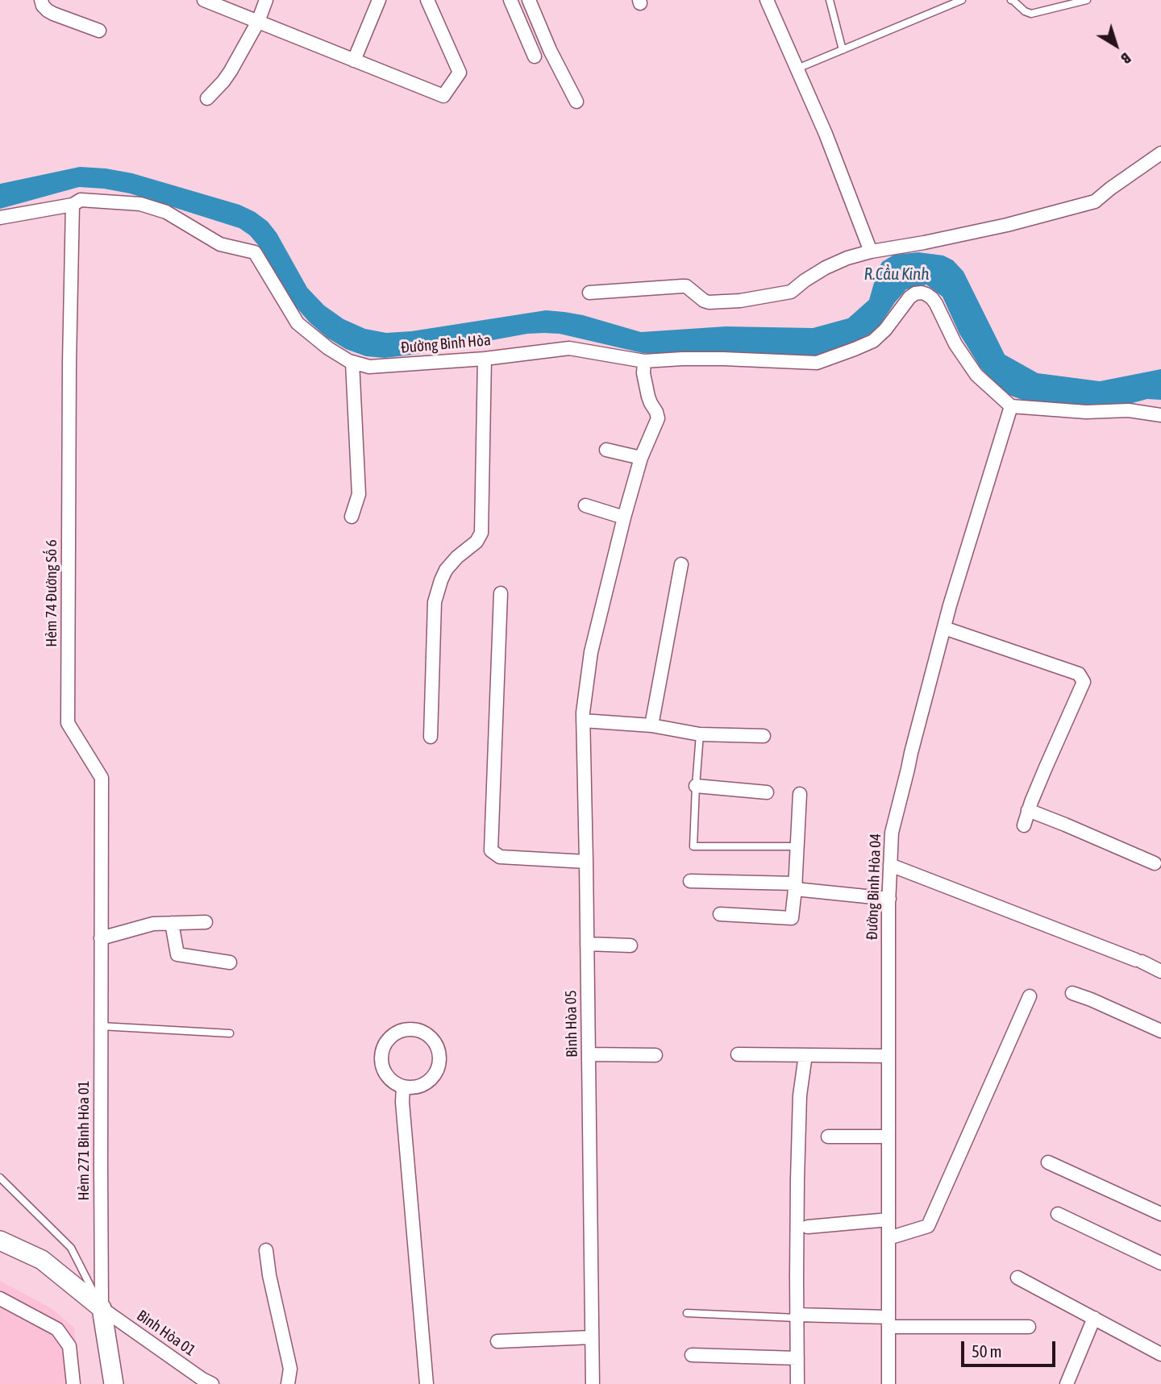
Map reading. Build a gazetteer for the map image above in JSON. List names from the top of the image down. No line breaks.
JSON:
{"streets":{"street":["Đường Bình Hòa","Hẻm 74 Đường Số 6","Đường Bình Hòa 04","Bình Hòa 05","Hẻm 271 Bình Hòa 01","Bình Hòa 01"]},"crossings":[["Đường Bình Hòa","Hẻm 74 Đường Số 6"],["Đường Bình Hòa","Đường Bình Hòa 04"],["Hẻm 74 Đường Số 6","Hẻm 271 Bình Hòa 01"],["Hẻm 271 Bình Hòa 01","Bình Hòa 01"]],"water":["R.Cầu Kinh"],"scale_bar":"50 m","north":"bottom right"}
